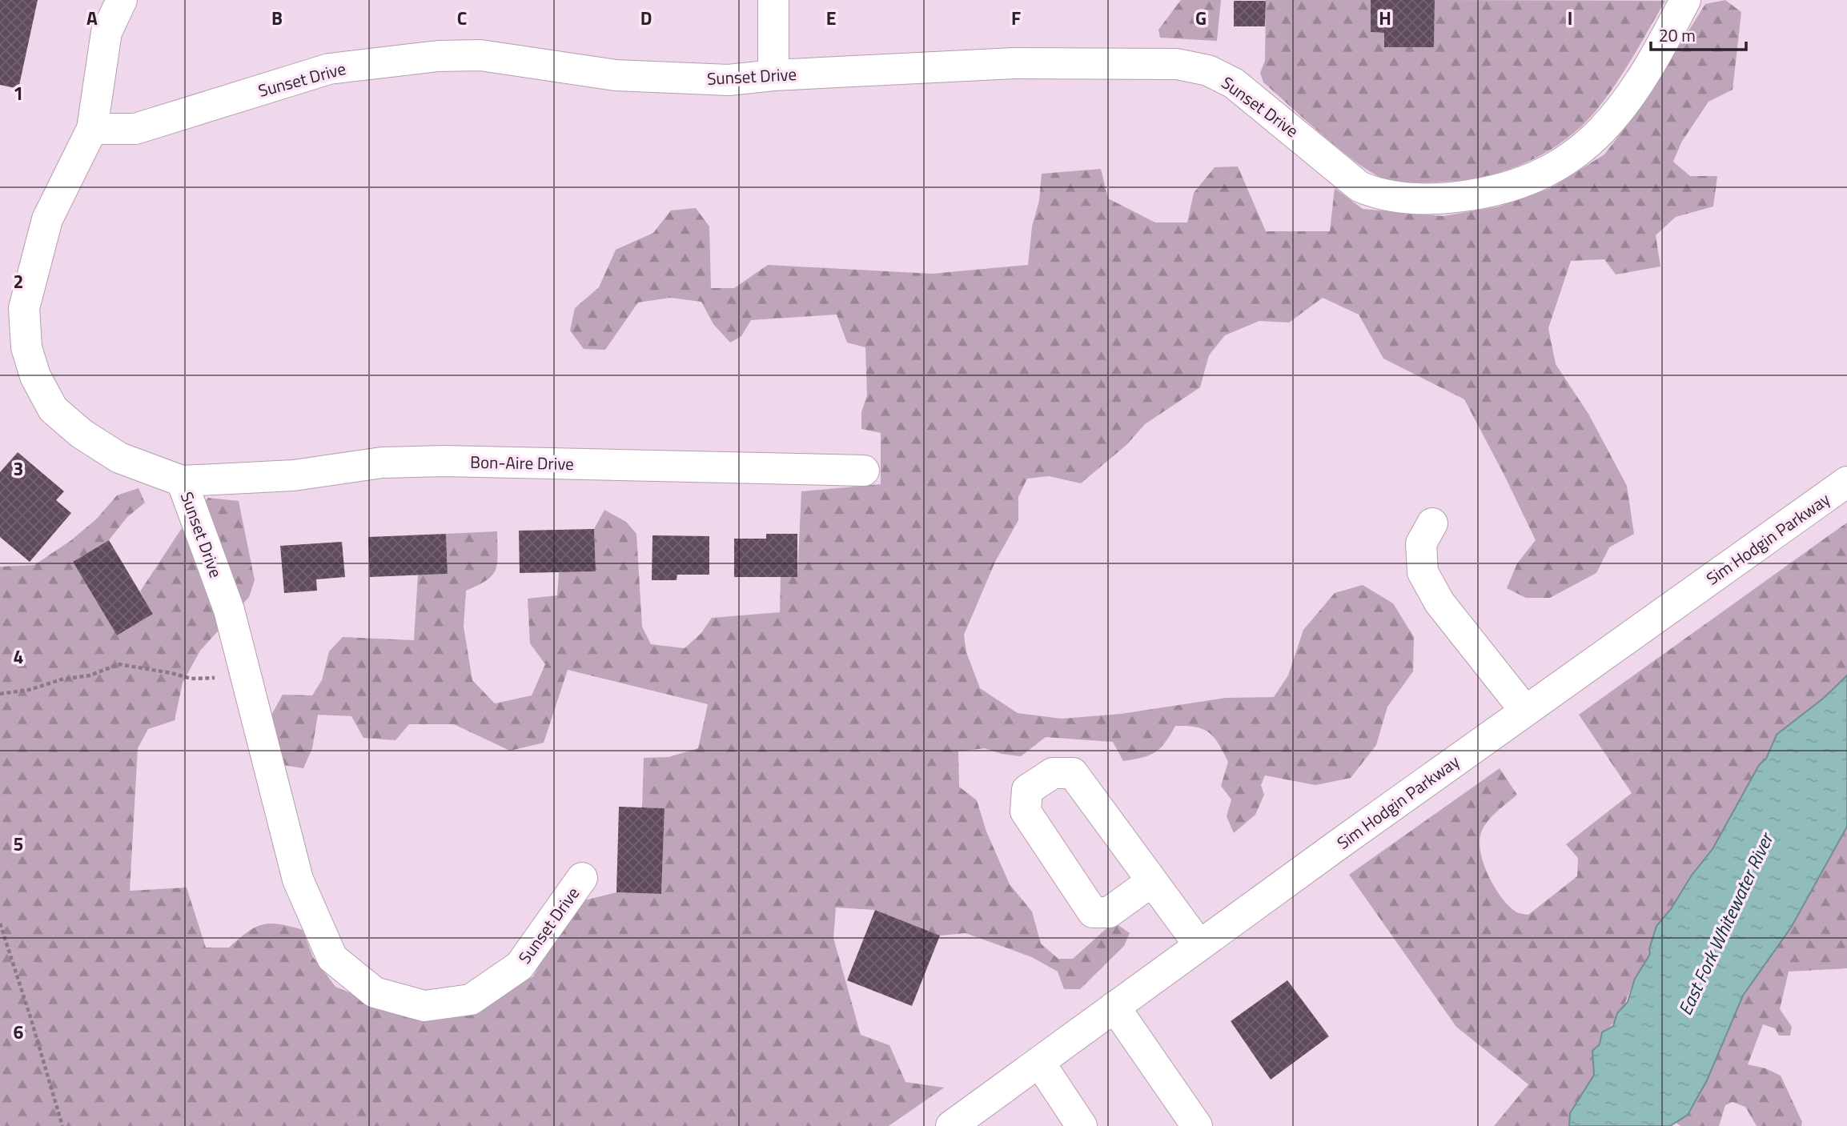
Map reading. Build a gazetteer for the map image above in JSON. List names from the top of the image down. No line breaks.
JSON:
{"streets":{"street":["Sunset Drive","Bon-Aire Drive","Sim Hodgin Parkway"]},"crossings":[["Sunset Drive","Bon-Aire Drive"]],"water":["East Fork Whitewater River"],"scale_bar":"20 m","grid":{"columns":["A","B","C","D","E","F","G","H","I"],"rows":["1","2","3","4","5","6"]}}
